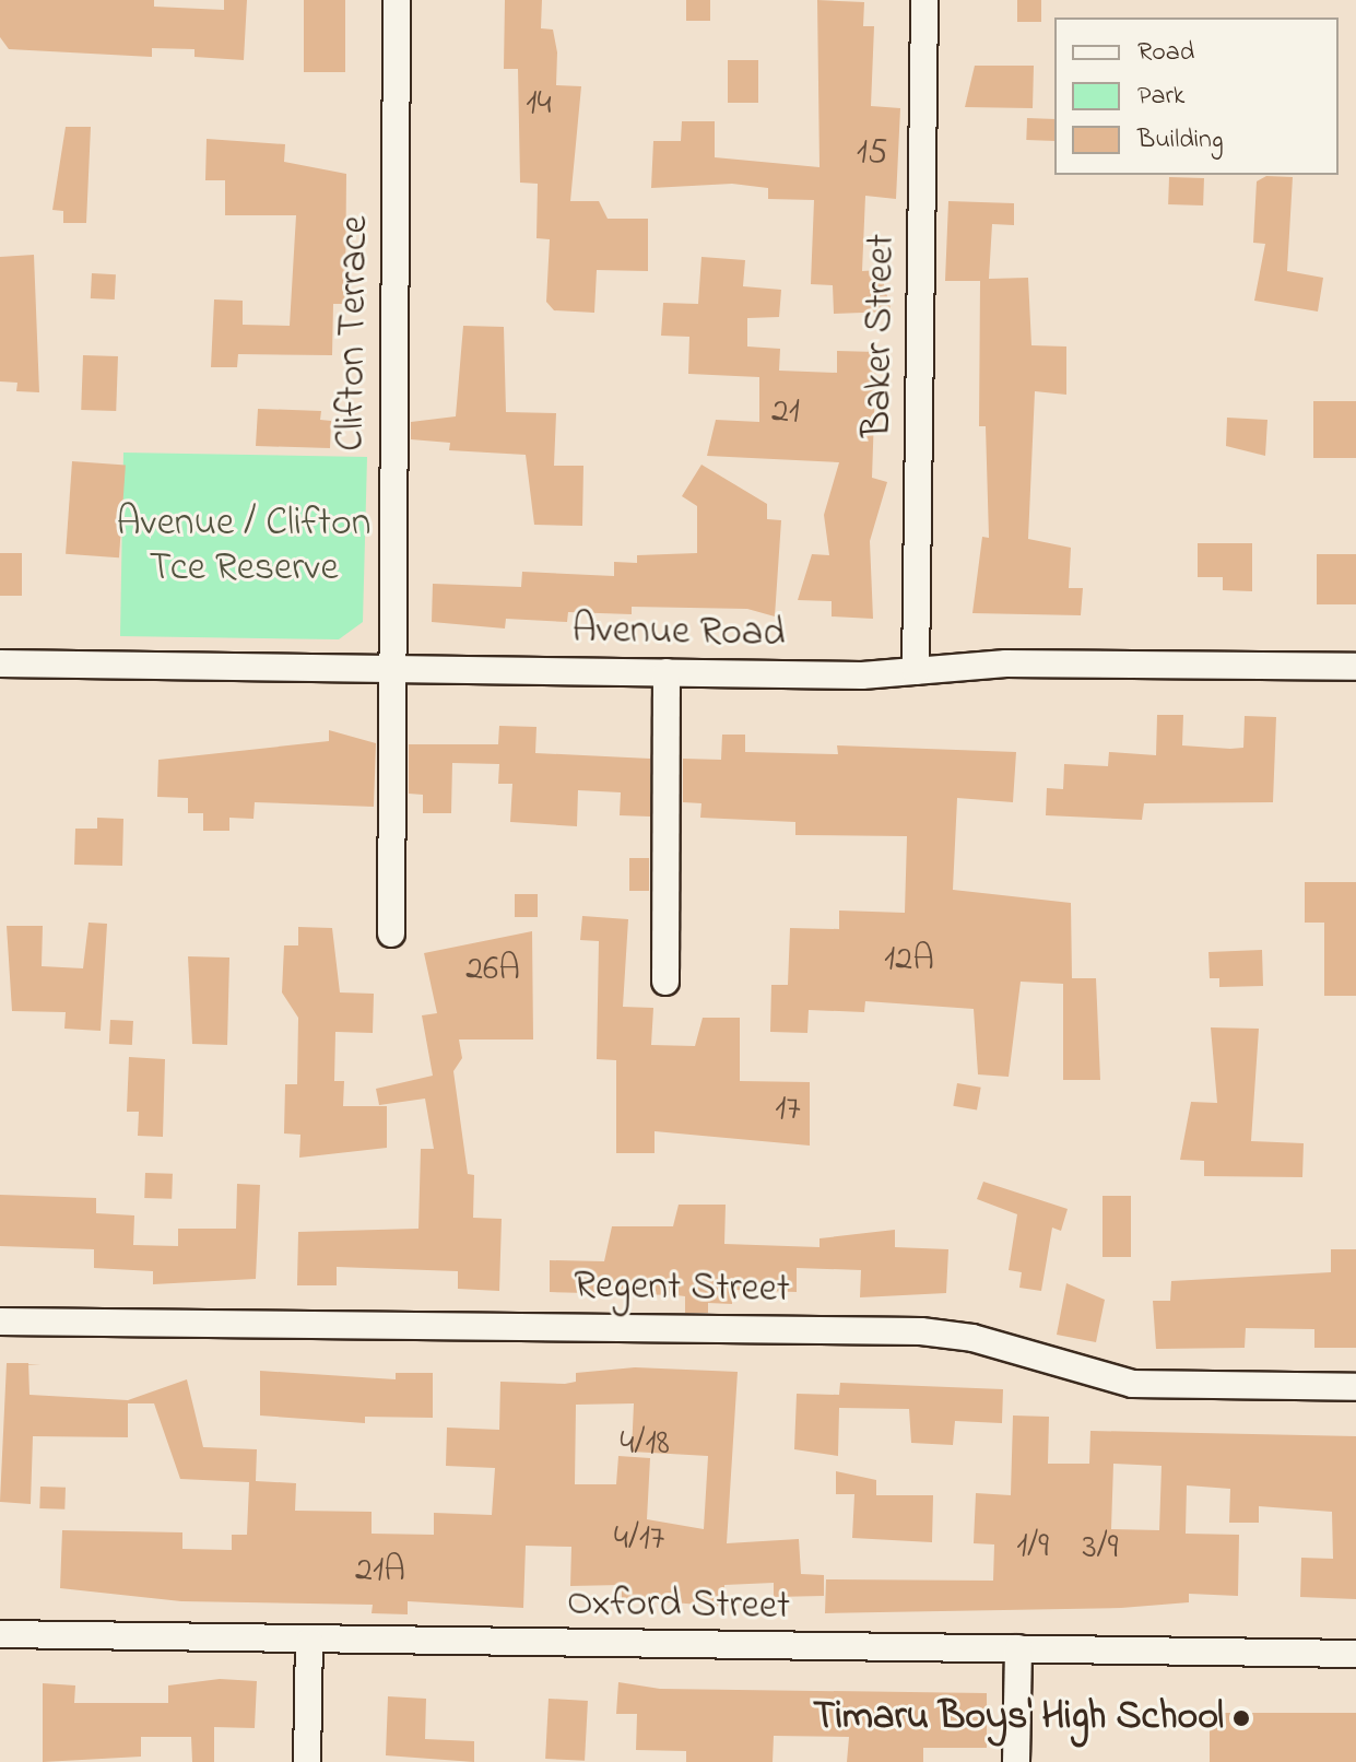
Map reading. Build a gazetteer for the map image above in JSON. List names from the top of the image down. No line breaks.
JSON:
{"streets":{"street":["Clifton Terrace","Baker Street","Avenue Road","Regent Street","Oxford Street"]},"crossings":[["Clifton Terrace","Avenue Road"],["Baker Street","Avenue Road"]],"parks":["Avenue / Clifton Tce Reserve"],"places":["Timaru Boys' High School"],"house_numbers":["14","15","21","12A","26A","17","4/18","4/17","1/9","3/9","21A"],"legend":["Road","Park","Building"]}
